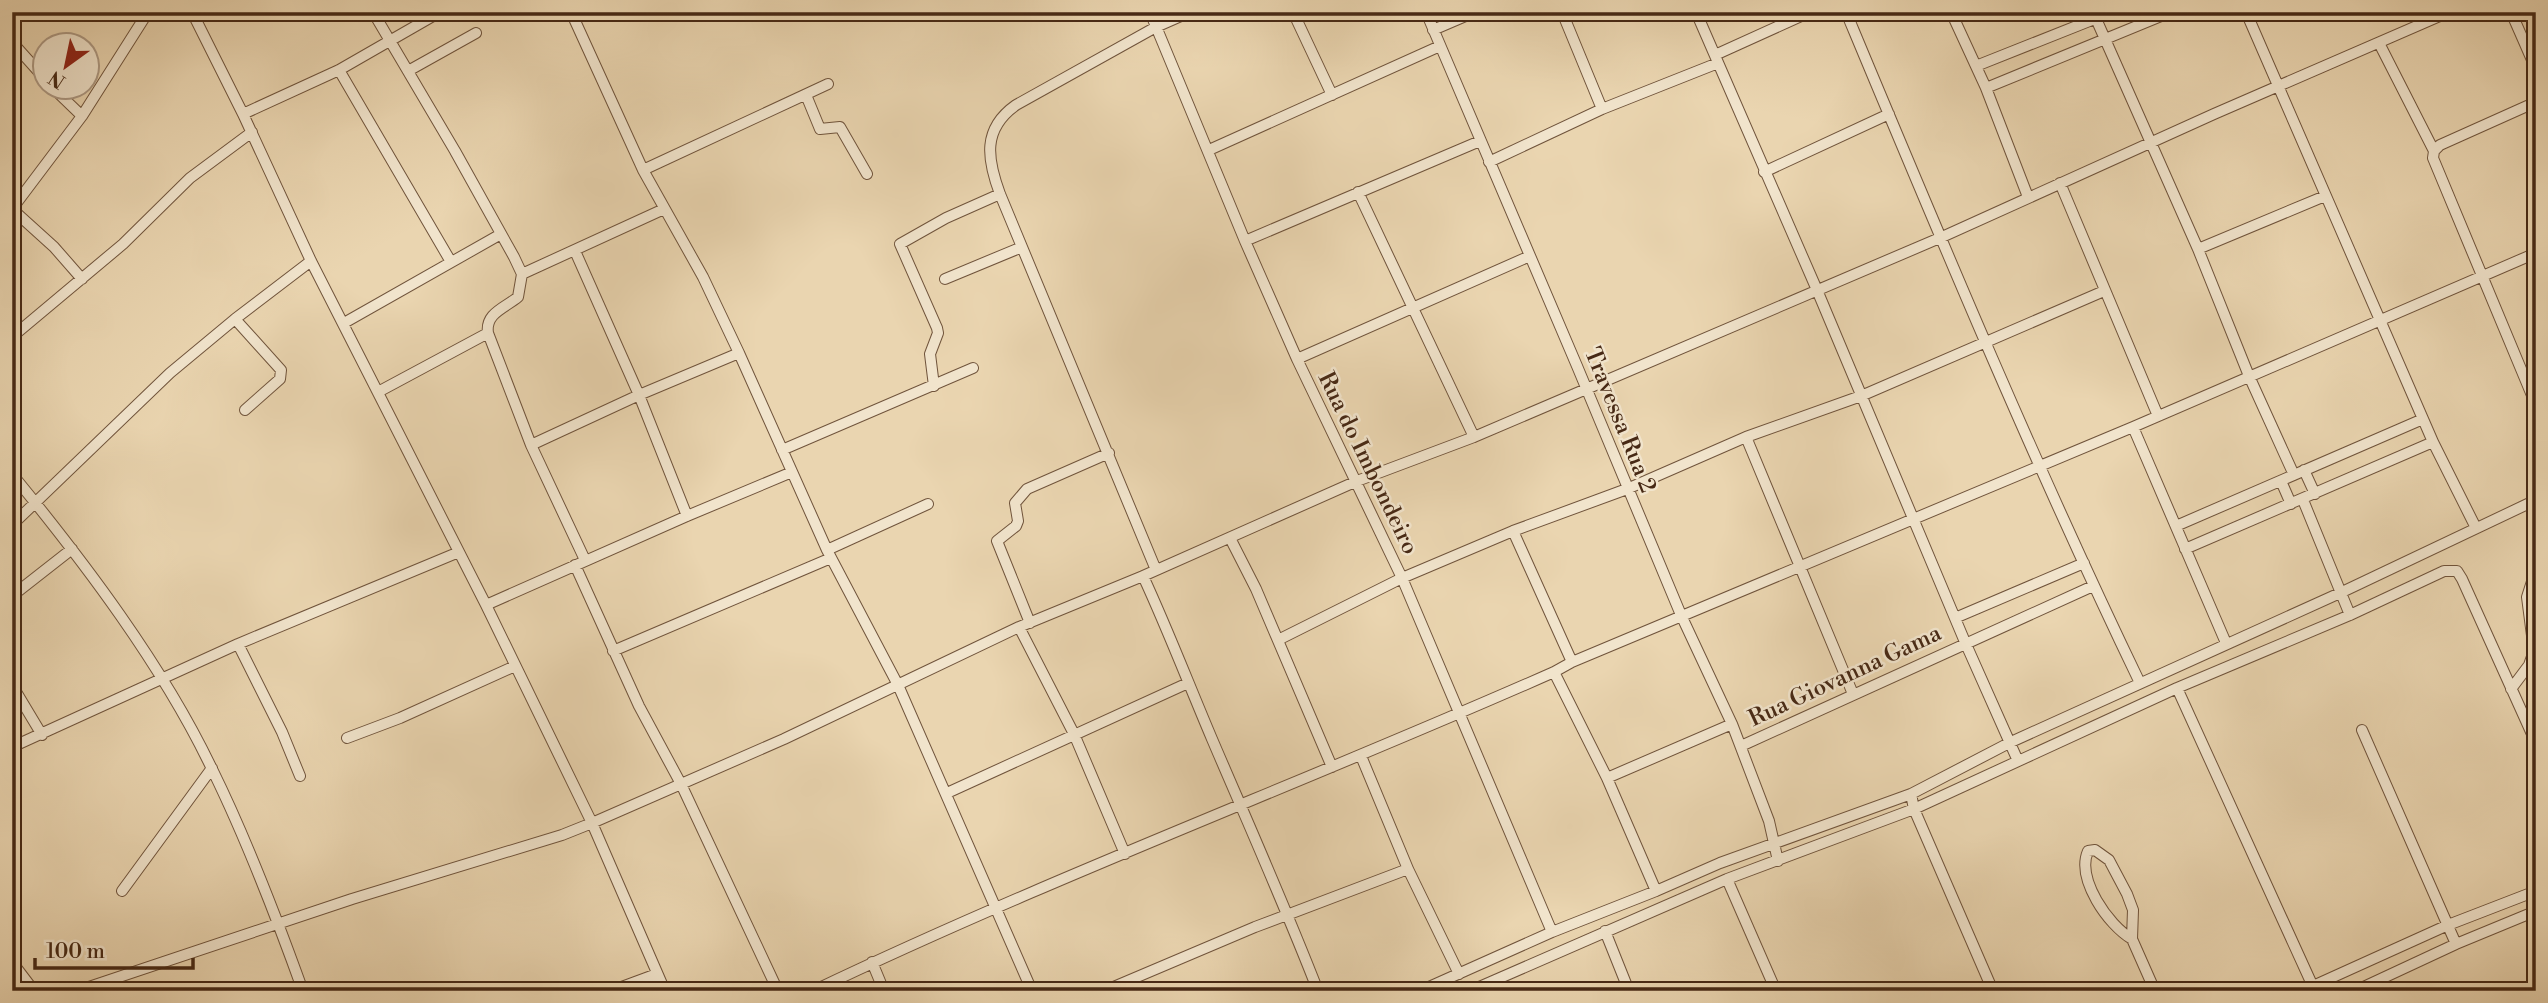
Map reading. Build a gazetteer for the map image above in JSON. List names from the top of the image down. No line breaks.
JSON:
{"streets":{"street":["Travessa Rua 2","Rua do Imbondeiro","Rua Giovanna Gama"]},"crossings":[["Travessa Rua 2","Rua Giovanna Gama"]],"scale_bar":"100 m","north":"bottom left"}
